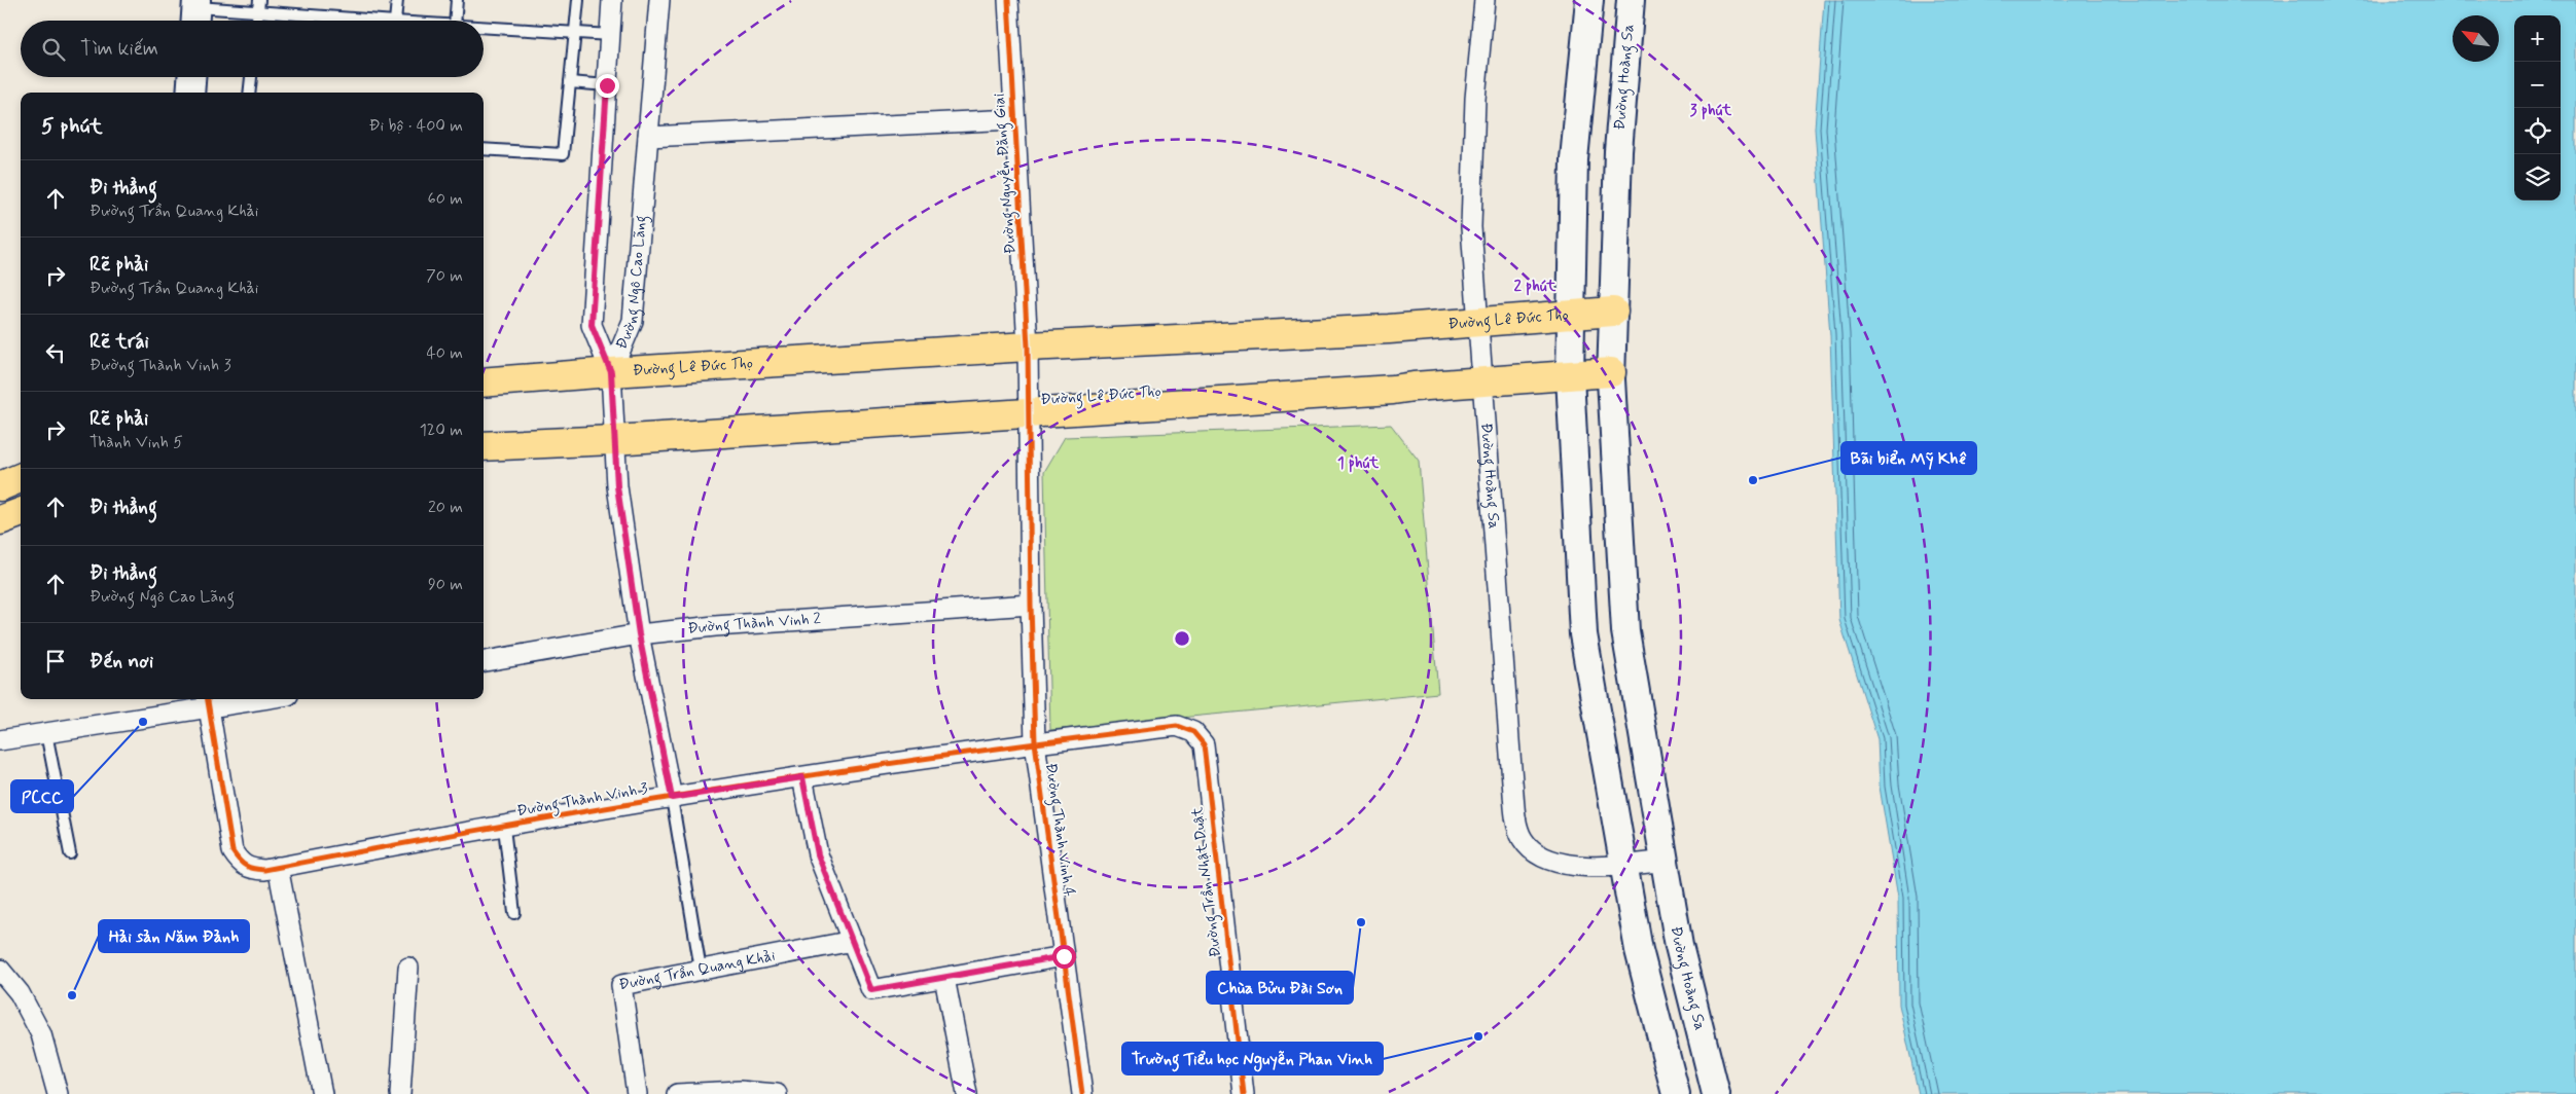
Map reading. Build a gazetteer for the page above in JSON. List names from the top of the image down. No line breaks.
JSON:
{"streets":{"main road":["Đường Hoàng Sa","Đường Lê Đức Thọ"],"street":["Đường Nguyễn Đăng Giai","Đường Ngô Cao Lãng","Đường Thành Vinh 2","Đường Thành Vinh 3","Đường Thành Vinh 4","Đường Trần Nhật Duật","Đường Trần Quang Khải"]},"crossings":[["Đường Hoàng Sa","Đường Lê Đức Thọ"],["Đường Nguyễn Đăng Giai","Đường Lê Đức Thọ"],["Đường Nguyễn Đăng Giai","Đường Thành Vinh 4"],["Đường Ngô Cao Lãng","Đường Lê Đức Thọ"],["Đường Lê Đức Thọ","Đường Thành Vinh 4"],["Đường Thành Vinh 2","Đường Thành Vinh 4"],["Đường Thành Vinh 3","Đường Thành Vinh 4"],["Đường Thành Vinh 3","Đường Trần Nhật Duật"]],"places":["Bãi biển Mỹ Khê","PCCC","Chùa Bửu Đài Sơn","Hải sản Năm Đảnh","Trường Tiểu học Nguyễn Phan Vinh"],"north":"top left","page":{"map_buttons":["+","−"],"search":"Tìm kiếm","heading":["5 phút","Đi bộ · 400 m"],"list":[["Đi thẳng","Đường Trần Quang Khải","60 m"],["Rẽ phải","Đường Trần Quang Khải","70 m"],["Rẽ trái","Đường Thành Vinh 3","40 m"],["Rẽ phải","Thành Vinh 5","120 m"],["Đi thẳng","20 m"],["Đi thẳng","Đường Ngô Cao Lãng","90 m"],"Đến nơi"]},"rings":["3 phút","2 phút","1 phút"]}
